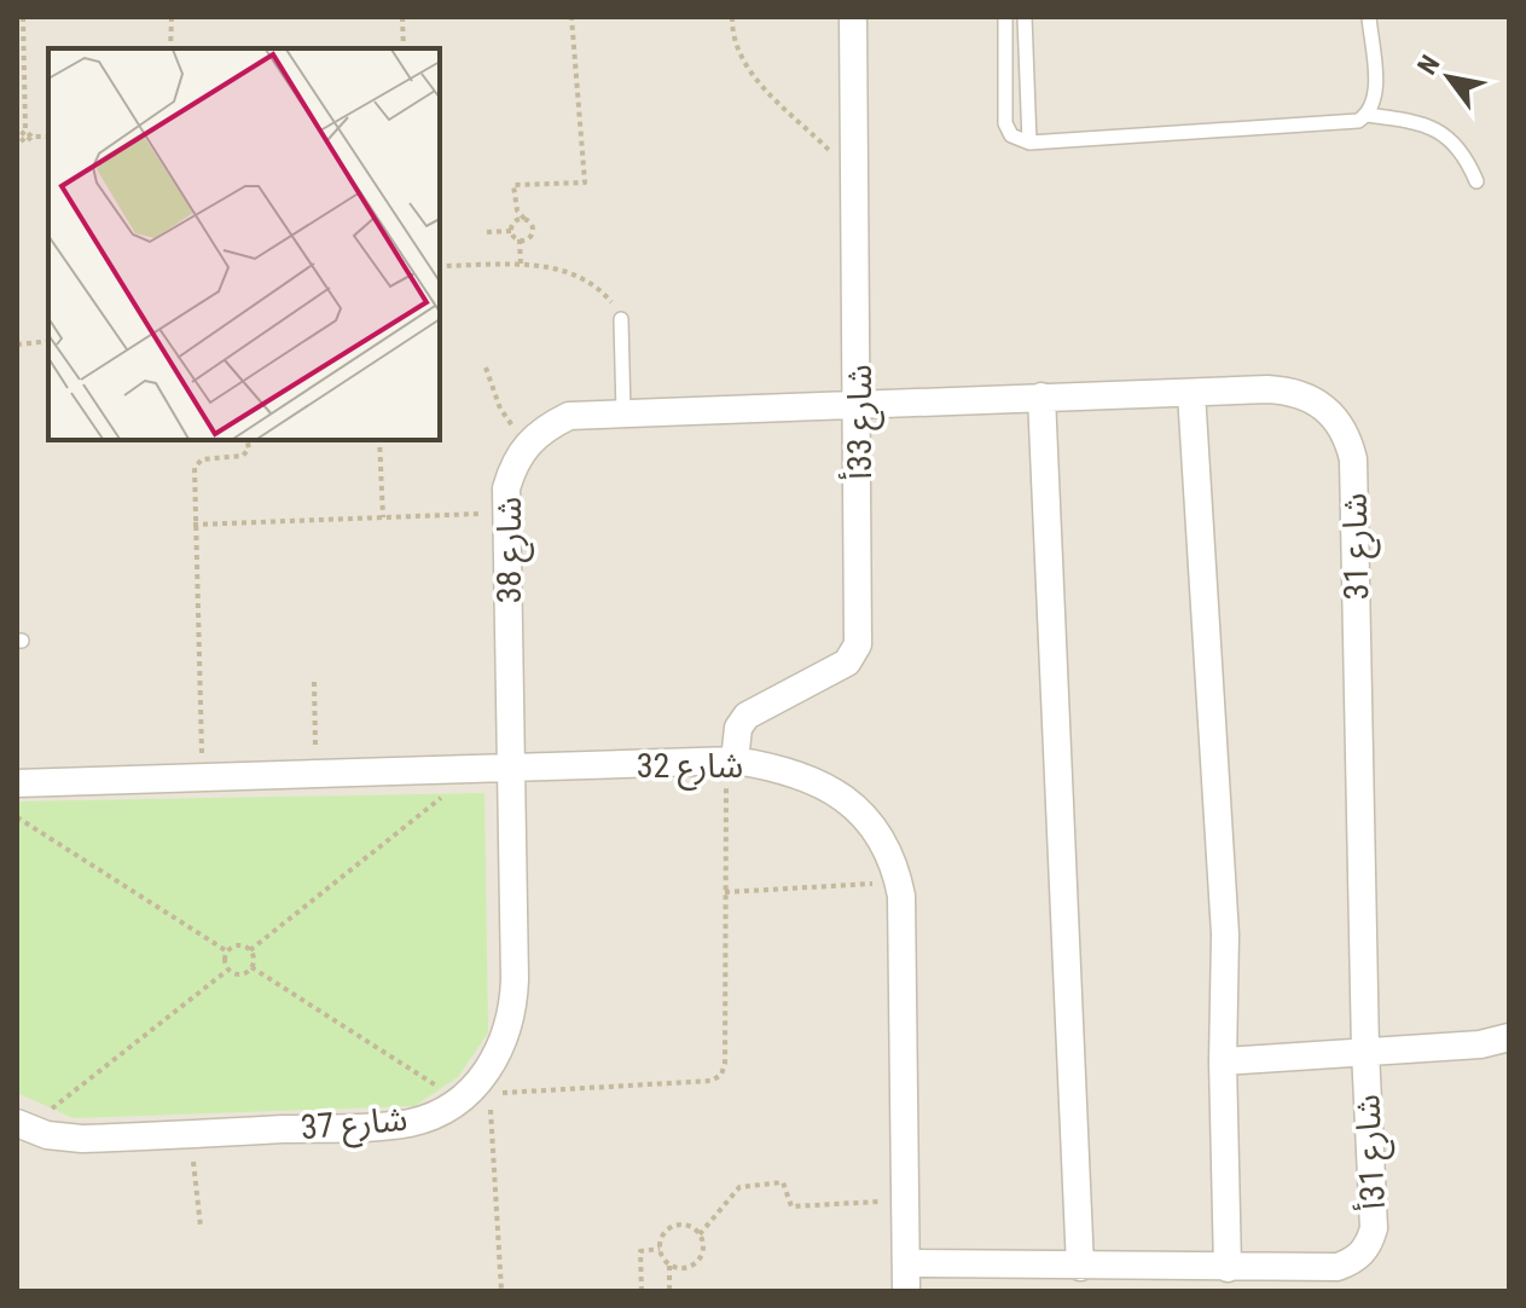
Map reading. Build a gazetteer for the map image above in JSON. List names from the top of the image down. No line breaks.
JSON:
{"streets":{"street":["شارع 33أ","شارع 31","شارع 38","شارع 32","شارع 37","شارع 31أ"]},"crossings":[["شارع 33أ","شارع 31"],["شارع 33أ","شارع 32"],["شارع 31","شارع 31أ"],["شارع 38","شارع 32"],["شارع 38","شارع 37"],["شارع 32","شارع 37"],["شارع 32","شارع 31أ"]],"north":"top left"}
